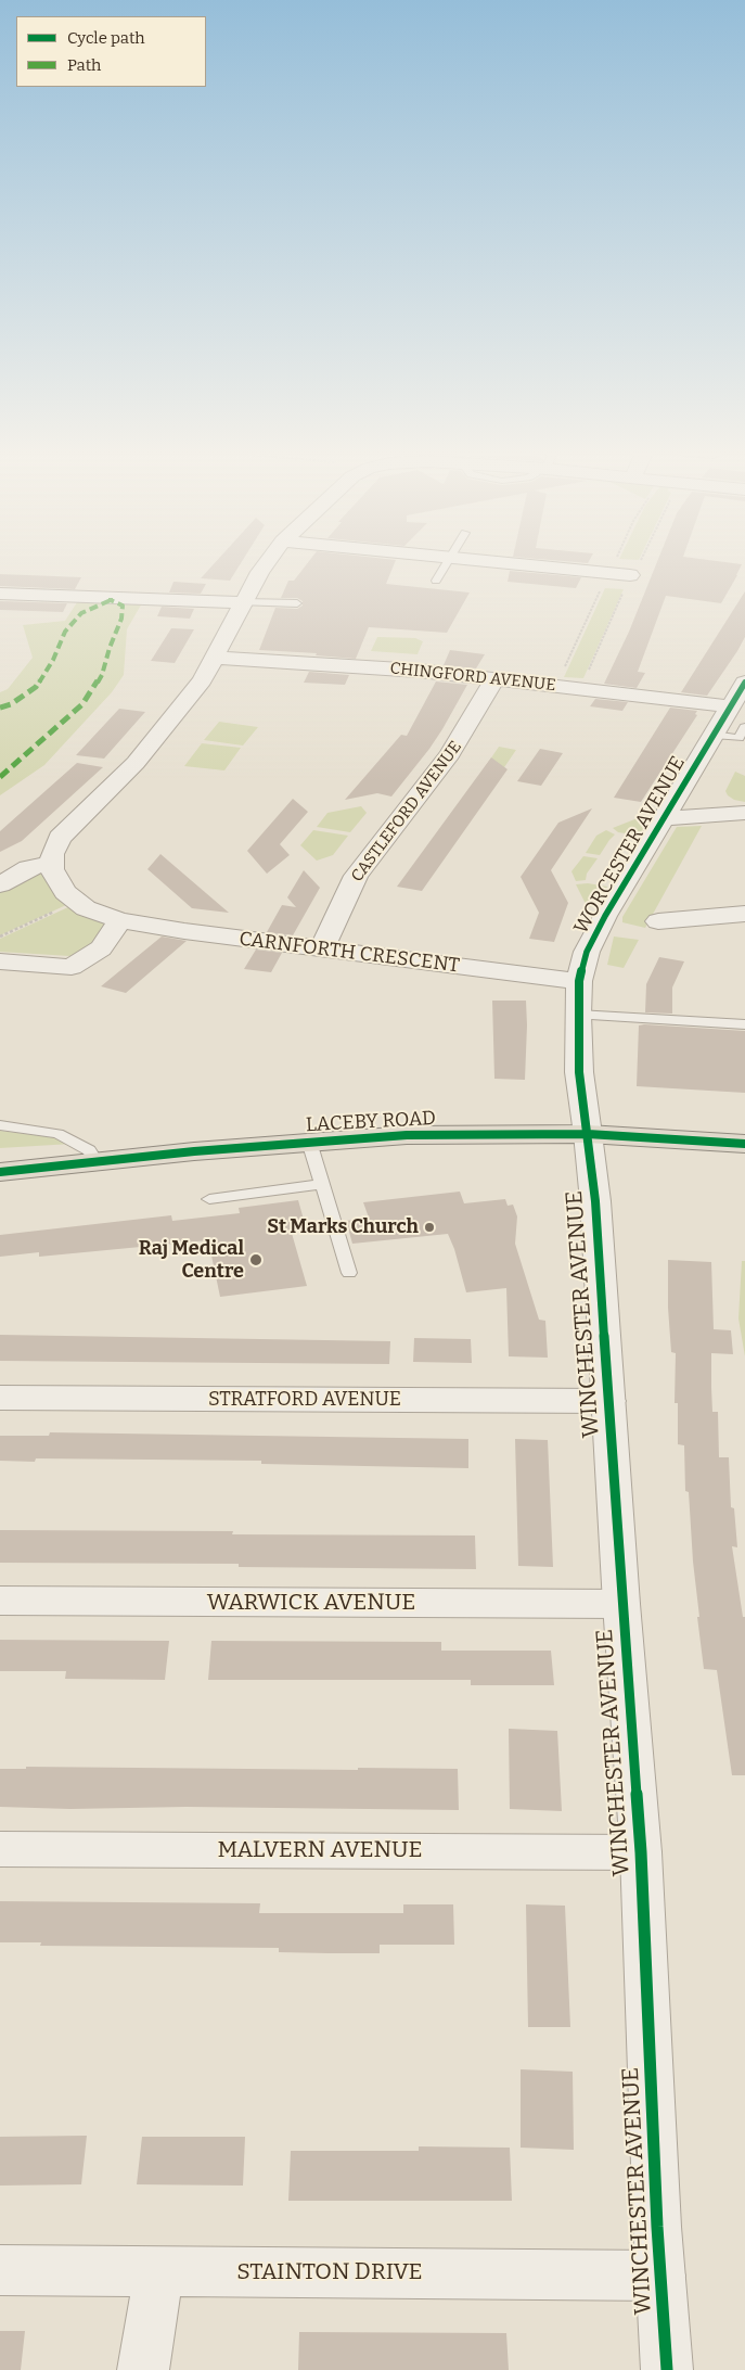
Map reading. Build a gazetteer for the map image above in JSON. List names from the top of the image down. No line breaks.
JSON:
{"streets":{"highway":["LACEBY ROAD"],"street":["CHINGFORD AVENUE","CASTLEFORD AVENUE","WORCESTER AVENUE","CARNFORTH CRESCENT","WINCHESTER AVENUE","STRATFORD AVENUE","WARWICK AVENUE","MALVERN AVENUE","STAINTON DRIVE"]},"crossings":[["CHINGFORD AVENUE","CASTLEFORD AVENUE"],["CHINGFORD AVENUE","WORCESTER AVENUE"],["CASTLEFORD AVENUE","CARNFORTH CRESCENT"],["WORCESTER AVENUE","CARNFORTH CRESCENT"],["WORCESTER AVENUE","LACEBY ROAD"],["WORCESTER AVENUE","WINCHESTER AVENUE"],["LACEBY ROAD","WINCHESTER AVENUE"],["WINCHESTER AVENUE","STRATFORD AVENUE"],["WINCHESTER AVENUE","WARWICK AVENUE"],["WINCHESTER AVENUE","MALVERN AVENUE"],["WINCHESTER AVENUE","STAINTON DRIVE"]],"places":["St Marks Church","Raj Medical Centre"],"legend":["Cycle path","Path"]}
